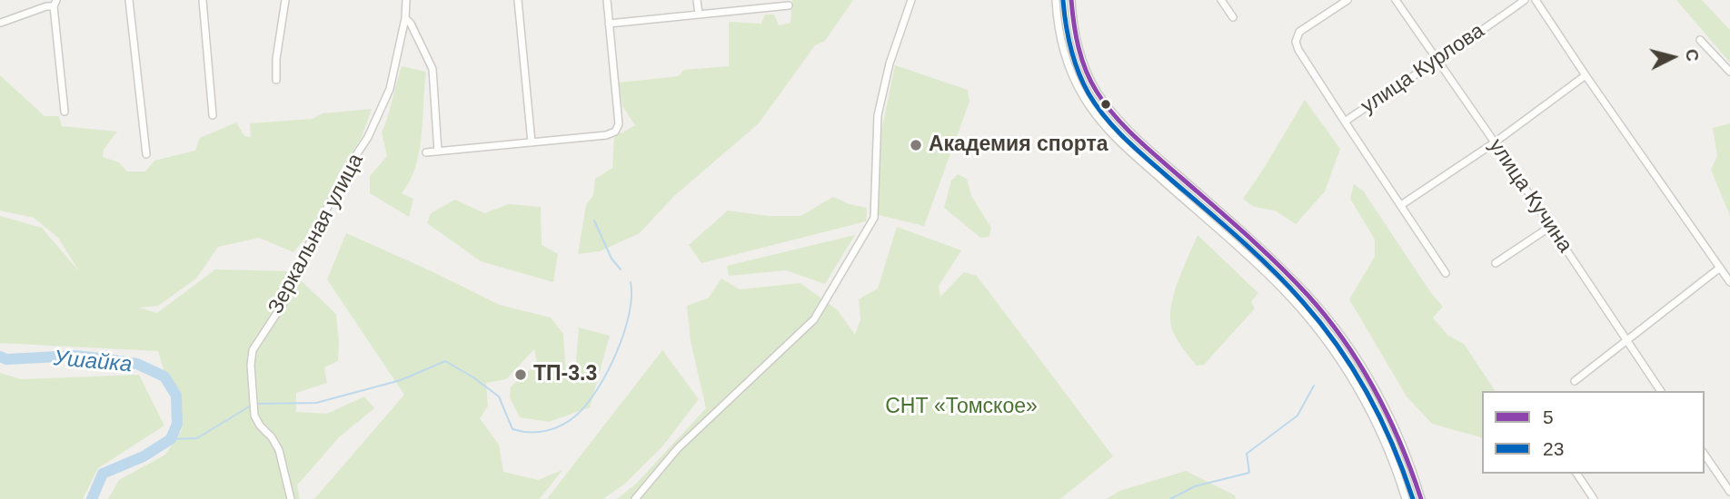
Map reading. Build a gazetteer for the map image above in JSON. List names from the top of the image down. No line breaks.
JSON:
{"streets":{"street":["улица Курлова","улица Кучина","Зеркальная улица"]},"crossings":[["улица Курлова","улица Кучина"]],"water":["Ушайка"],"parks":["СНТ «Томское»"],"places":["Академия спорта","ТП-3.3"],"lines":["transit line 5","transit line 23"],"legend":["5","23"],"north":"right"}
